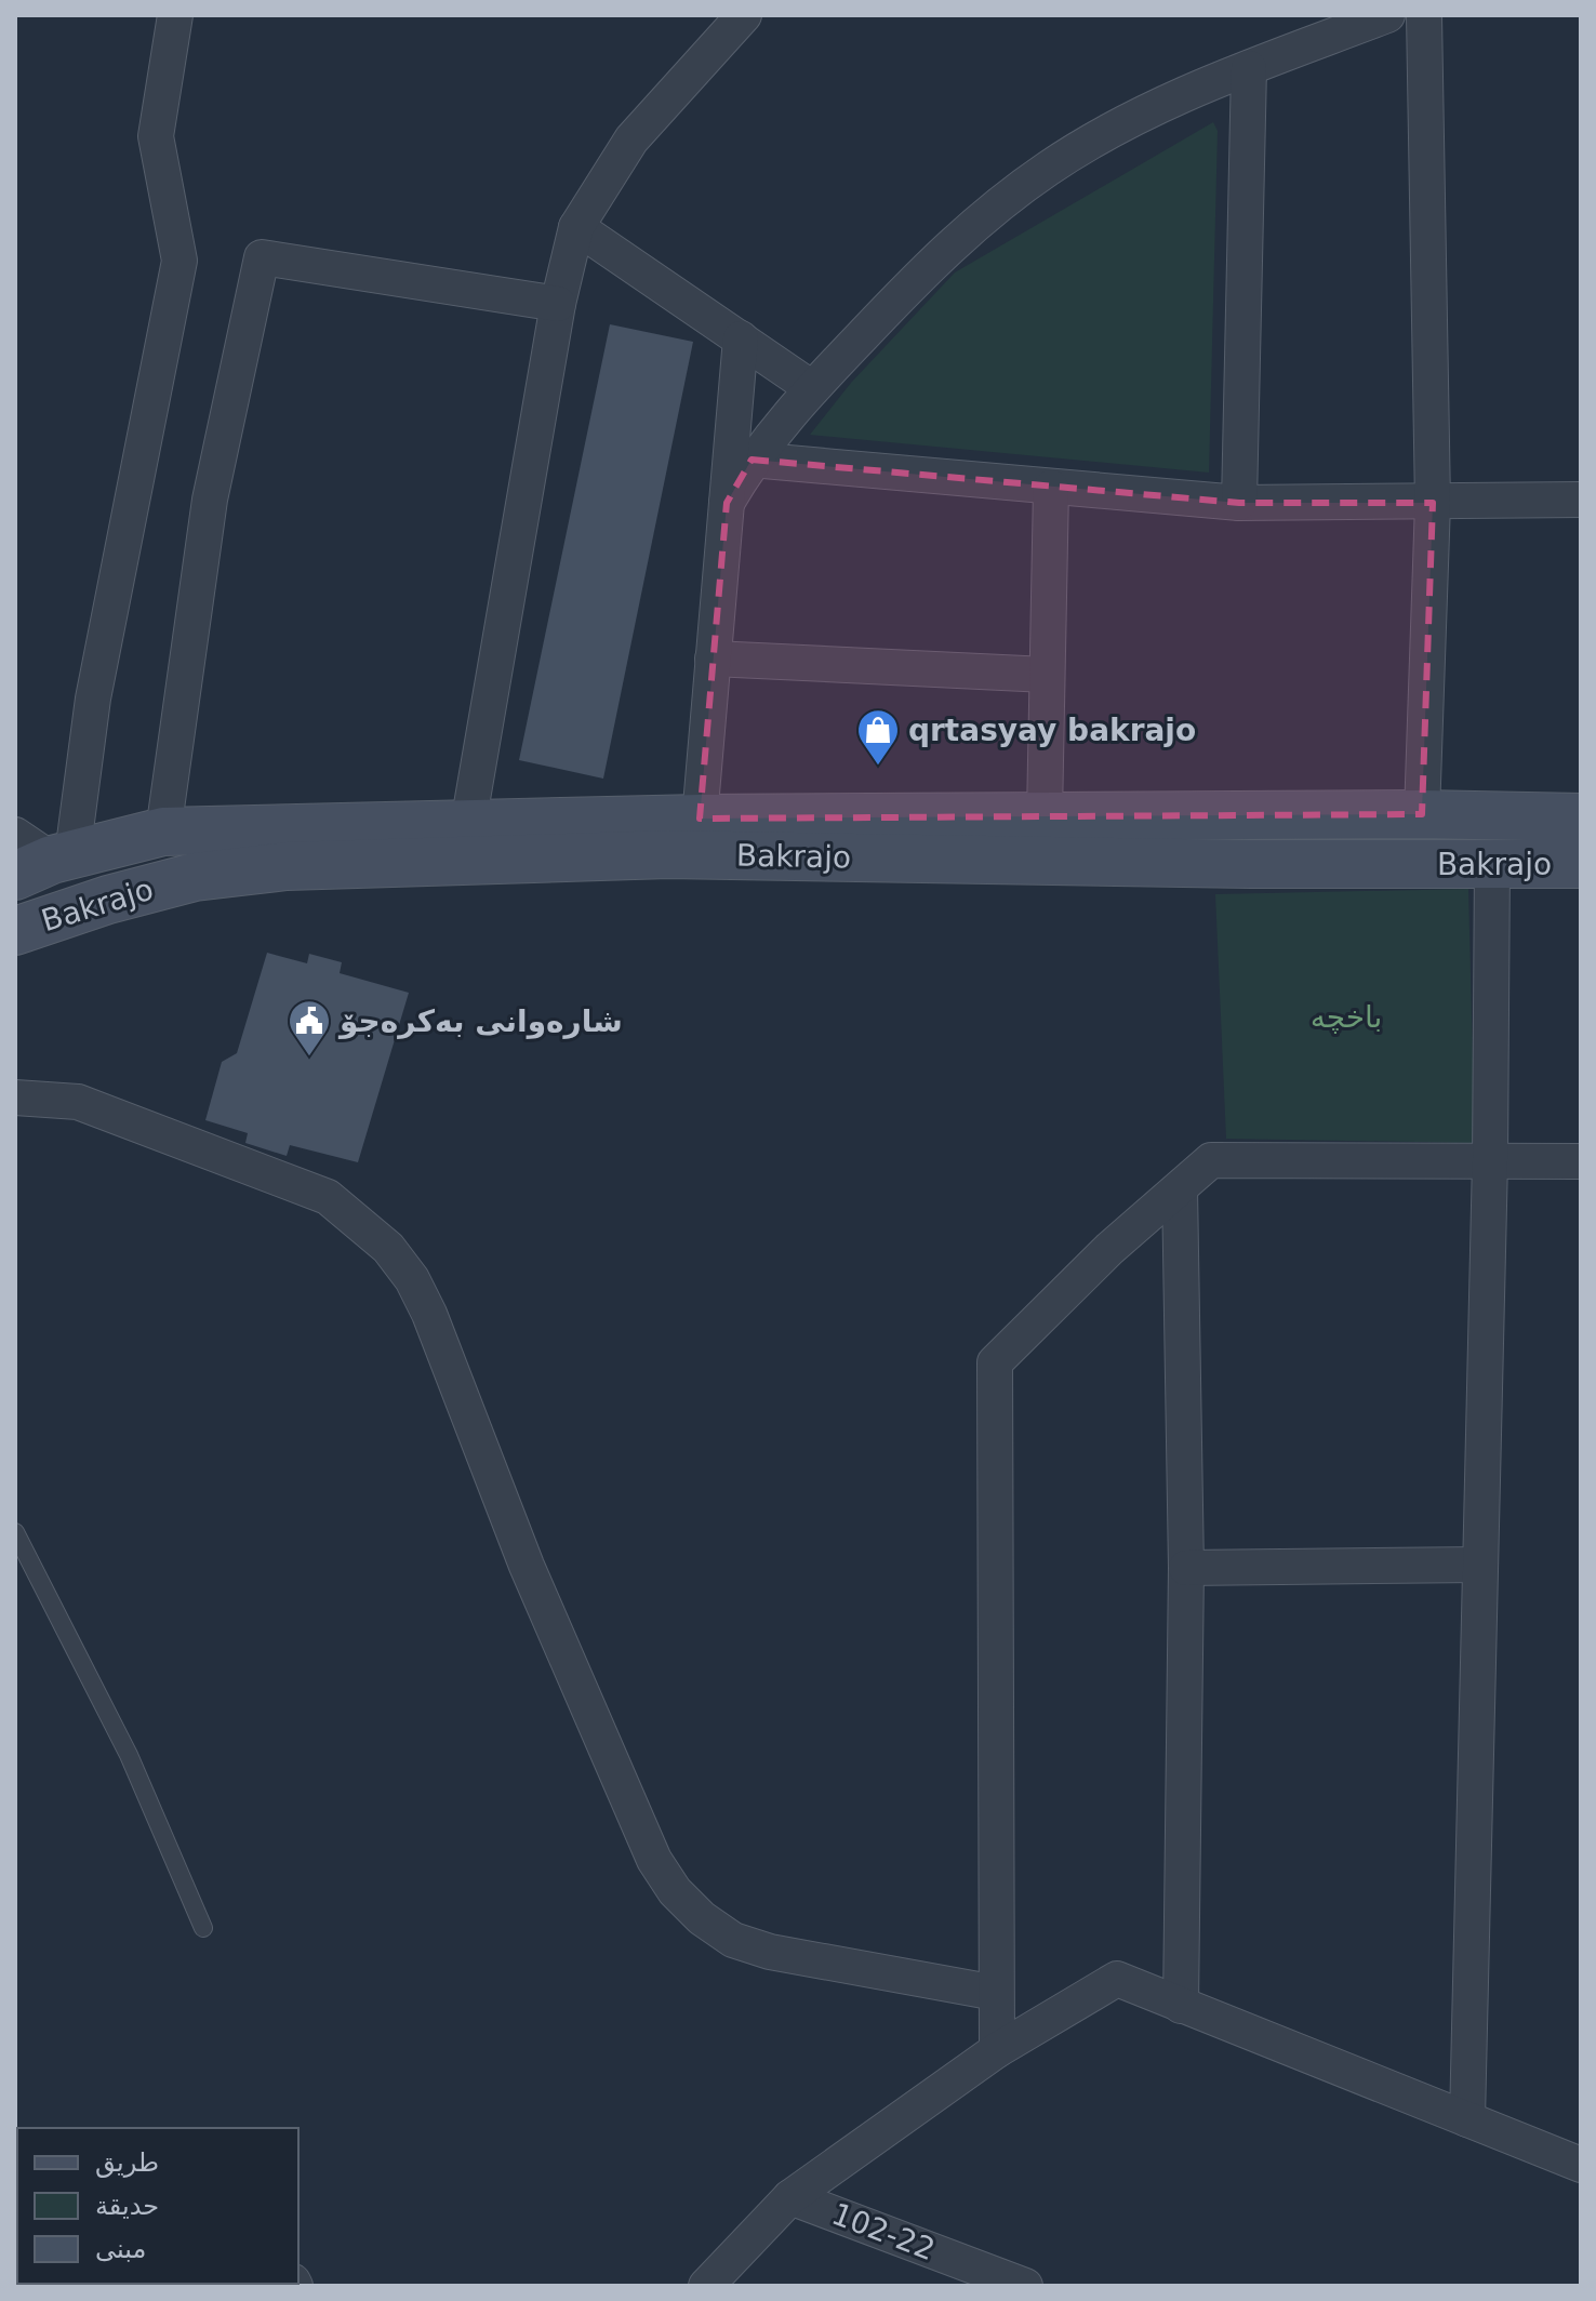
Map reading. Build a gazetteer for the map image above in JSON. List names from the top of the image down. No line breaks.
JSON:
{"streets":{"street":["Bakrajo","102-22"]},"parks":["باخچە"],"places":{"shop":["qrtasyay bakrajo"],"public building":["شارەوانی بەکرەجۆ"]},"legend":["طريق","حديقة","مبنى"]}
